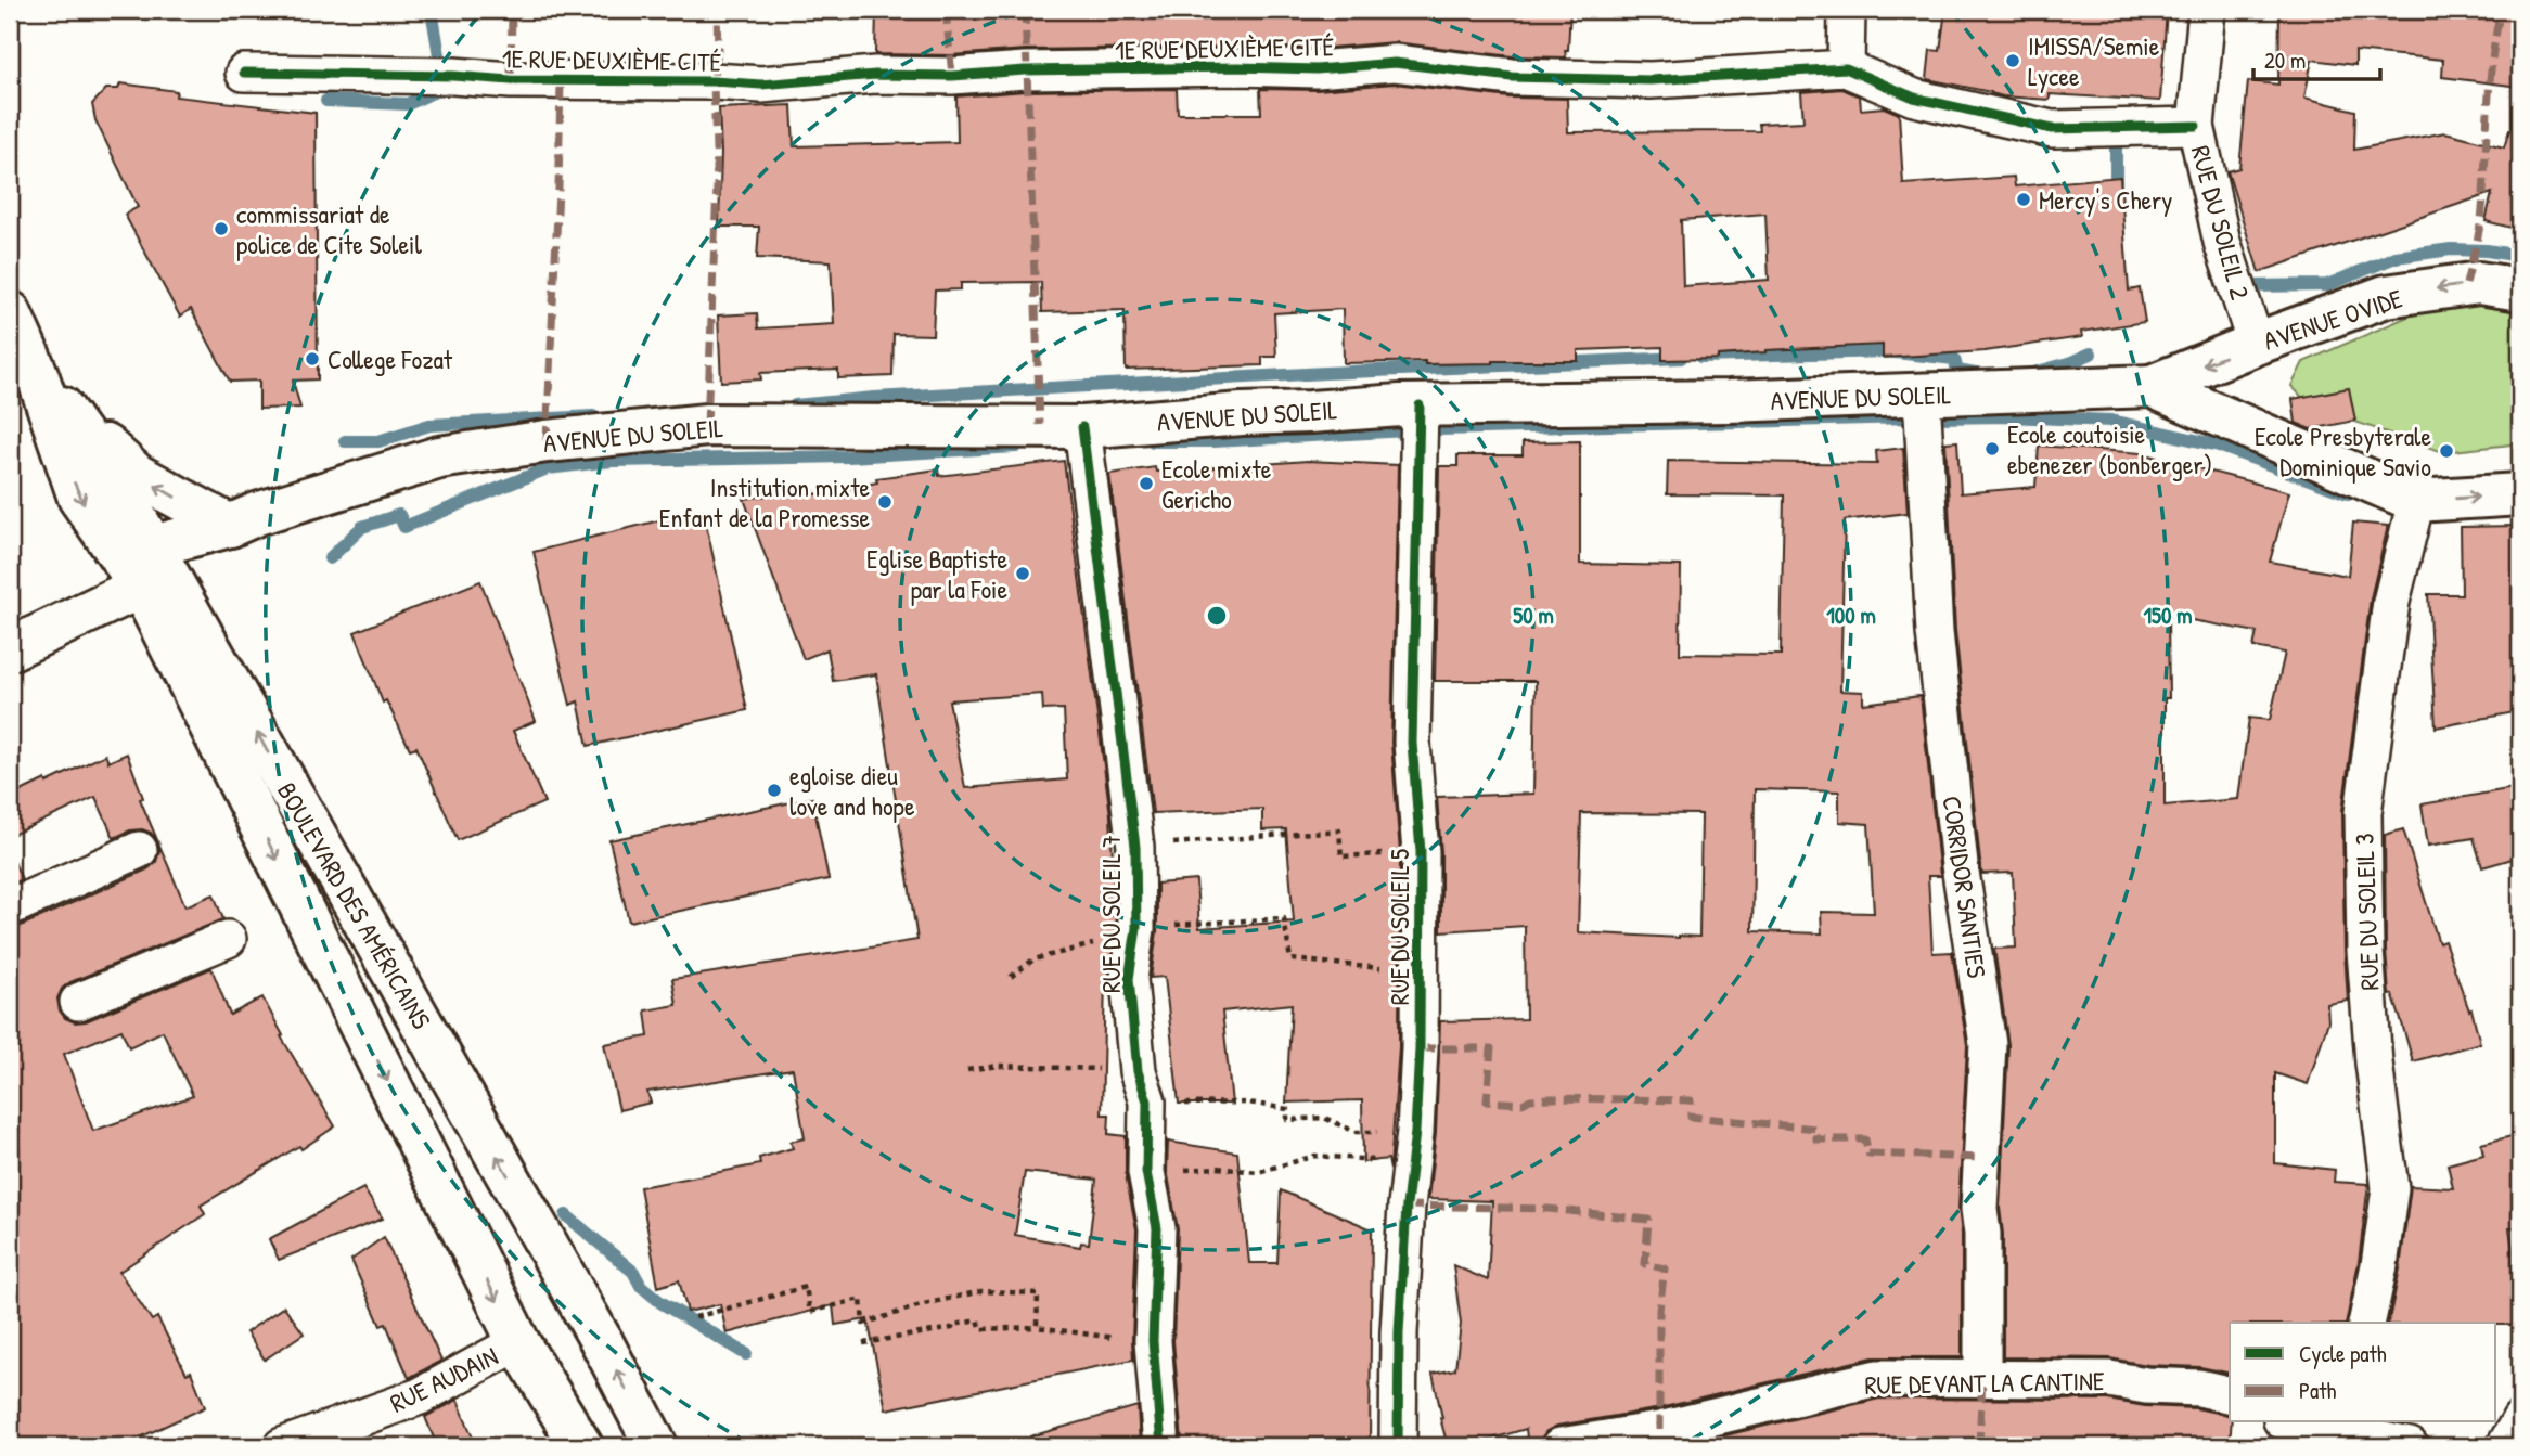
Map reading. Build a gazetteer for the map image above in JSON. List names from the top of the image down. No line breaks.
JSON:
{"streets":{"main road":["AVENUE OVIDE","AVENUE DU SOLEIL","BOULEVARD DES AMÉRICAINS"],"street":["1E RUE DEUXIÈME CITÉ","RUE DU SOLEIL 2","CORRIDOR SANTIES","RUE DU SOLEIL 3","RUE DU SOLEIL 7","RUE DU SOLEIL 5","RUE AUDAIN","RUE DEVANT LA CANTINE"]},"crossings":[["1E RUE DEUXIÈME CITÉ","RUE DU SOLEIL 2"],["RUE DU SOLEIL 2","AVENUE OVIDE"],["AVENUE OVIDE","AVENUE DU SOLEIL"],["AVENUE DU SOLEIL","CORRIDOR SANTIES"],["AVENUE DU SOLEIL","BOULEVARD DES AMÉRICAINS"],["AVENUE DU SOLEIL","RUE DU SOLEIL 3"],["AVENUE DU SOLEIL","RUE DU SOLEIL 7"],["AVENUE DU SOLEIL","RUE DU SOLEIL 5"],["CORRIDOR SANTIES","RUE DEVANT LA CANTINE"],["BOULEVARD DES AMÉRICAINS","RUE AUDAIN"]],"one_way":["AVENUE OVIDE"],"places":["IMISSA/Semie Lycee","Mercy's Chery","commissariat de police de Cite Soleil","College Fozat","Ecole coutoisie ebenezer (bonberger)","Ecole Presbyterale Dominique Savio","Ecole mixte Gericho","Institution mixte Enfant de la Promesse","Eglise Baptiste par la Foie","egloise dieu love and hope"],"legend":["Cycle path","Path"],"scale_bar":"20 m","rings":["50 m","100 m","150 m"]}
